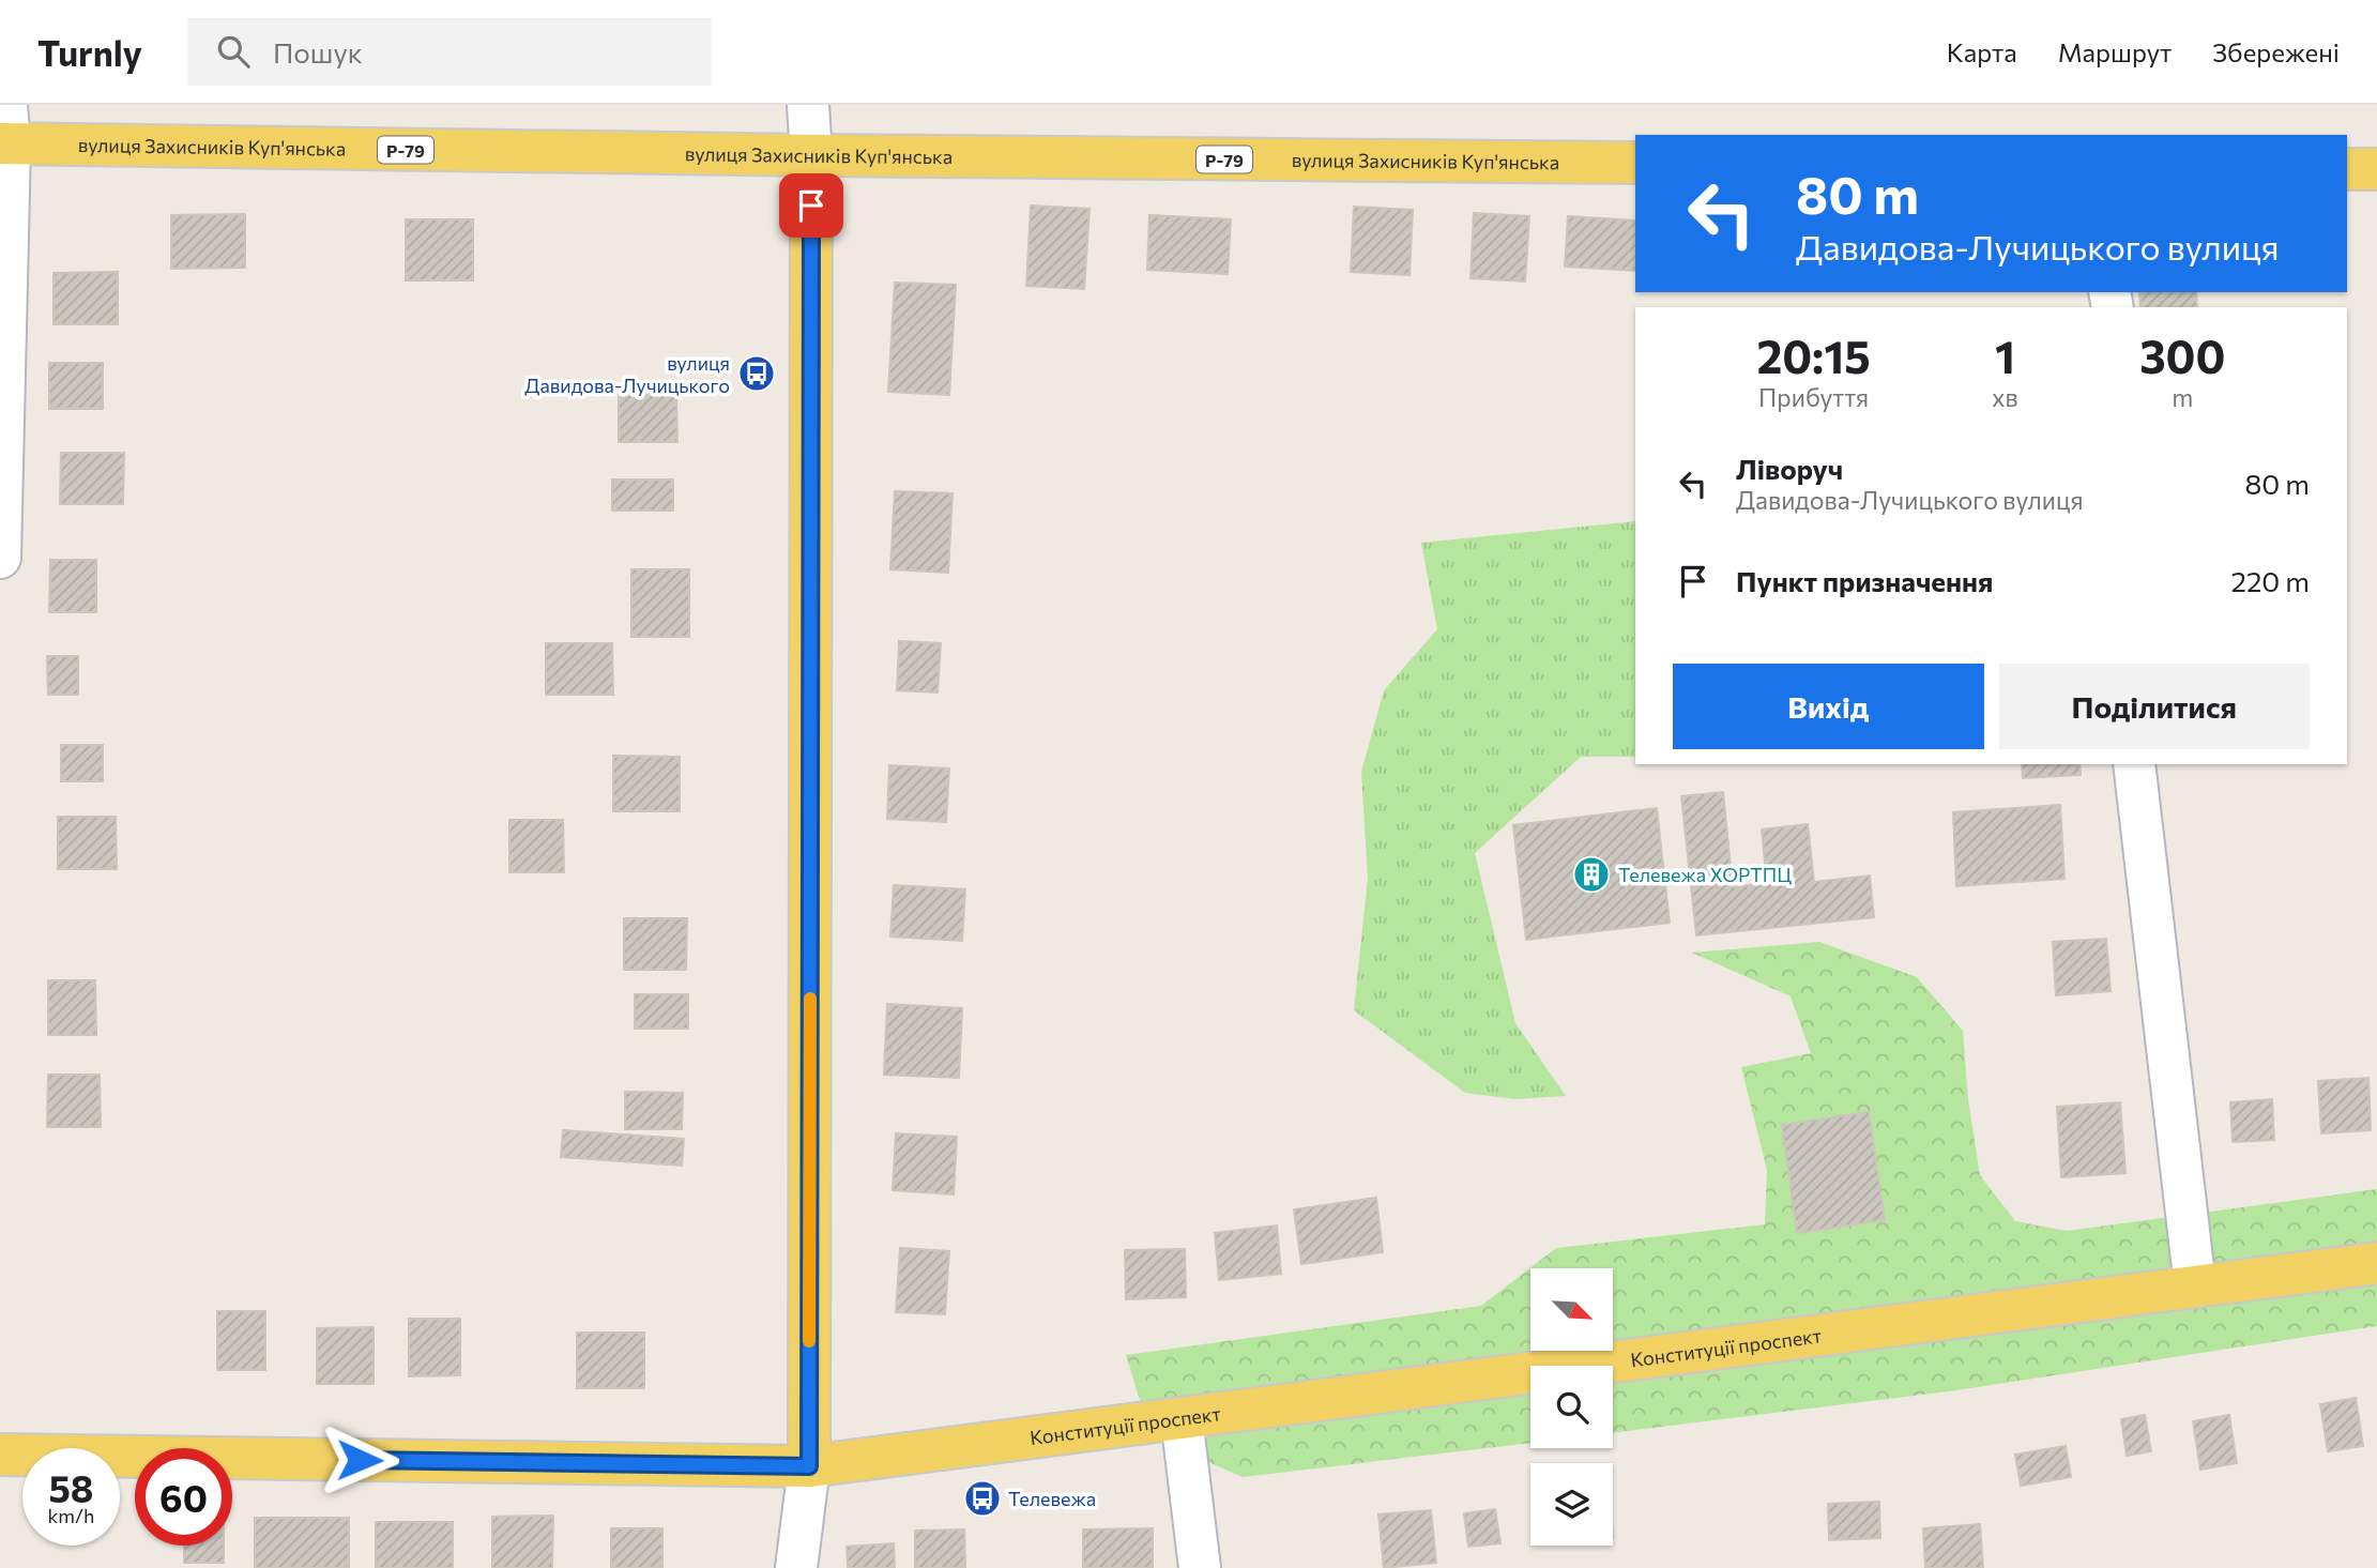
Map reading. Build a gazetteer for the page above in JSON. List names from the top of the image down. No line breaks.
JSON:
{"streets":{"main road":["вулиця Захисників Куп'янська","Р-79","Конституції проспект"]},"places":{"bus stop":["вулиця Давидова-Лучицького","Телевежа"],"building":["Телевежа ХОРТПЦ"]},"north":"bottom right","page":{"header":"Turnly","search":"Пошук","nav":["Карта","Маршрут","Збережені"],"turn":["80 m","Давидова-Лучицького вулиця"],"eta":["20:15","Прибуття","1","хв","300","m"],"list":[{"name":"Ліворуч","note":"Давидова-Лучицького вулиця","value":"80 m"},{"name":"Пункт призначення","value":"220 m"}],"buttons":["Вихід","Поділитися"],"speed":"58 km/h","limit":"60"}}
